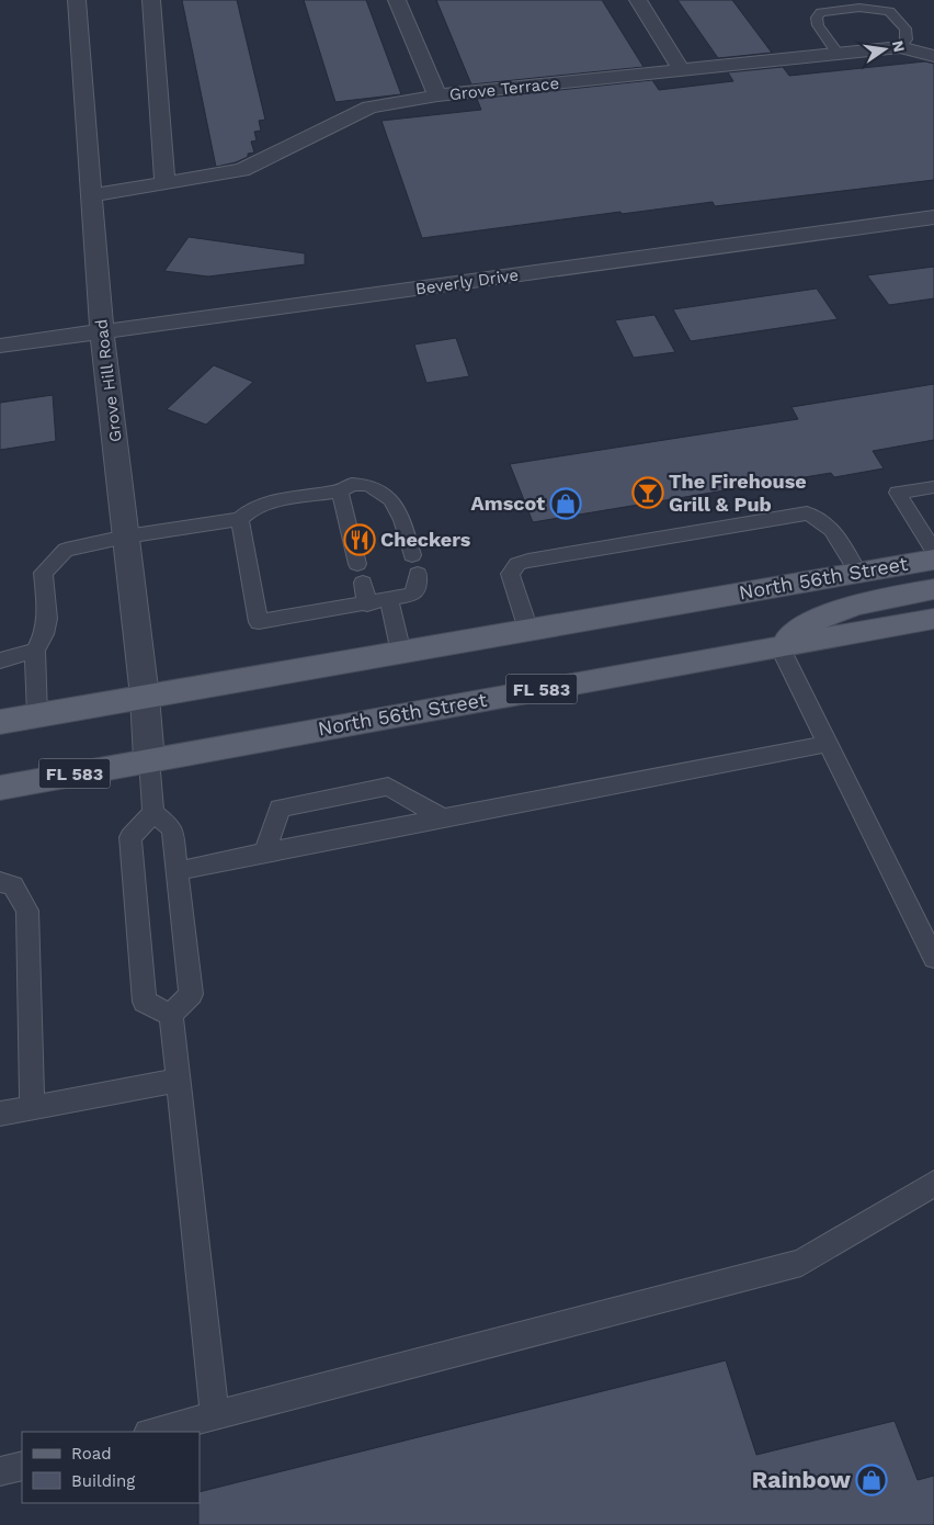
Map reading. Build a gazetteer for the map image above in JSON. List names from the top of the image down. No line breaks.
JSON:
{"streets":{"main road":["North 56th Street","FL 583"],"street":["Grove Terrace","Beverly Drive","Grove Hill Road"]},"crossings":[["Grove Terrace","Grove Hill Road"],["Beverly Drive","Grove Hill Road"],["Grove Hill Road","North 56th Street"]],"places":{"bar":["The Firehouse Grill & Pub"],"shop":["Amscot","Rainbow"],"restaurant":["Checkers"]},"legend":["Road","Building"],"north":"right"}
